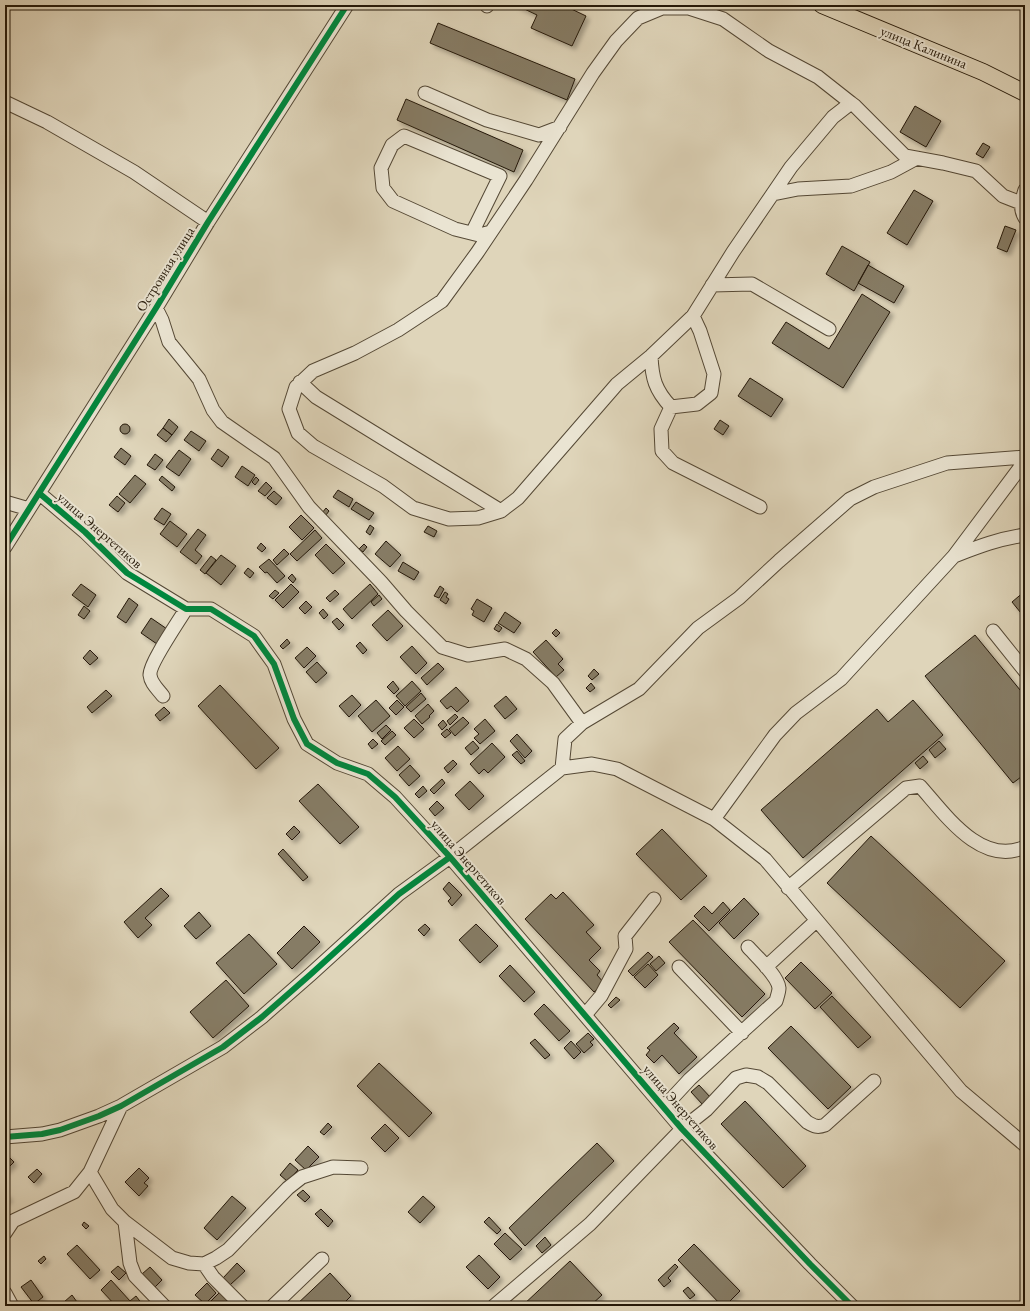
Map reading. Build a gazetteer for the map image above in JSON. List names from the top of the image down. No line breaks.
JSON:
{"streets":{"main road":["улица Калинина"],"street":["Островная улица","улица Энергетиков"]},"crossings":[["Островная улица","улица Энергетиков"]]}
